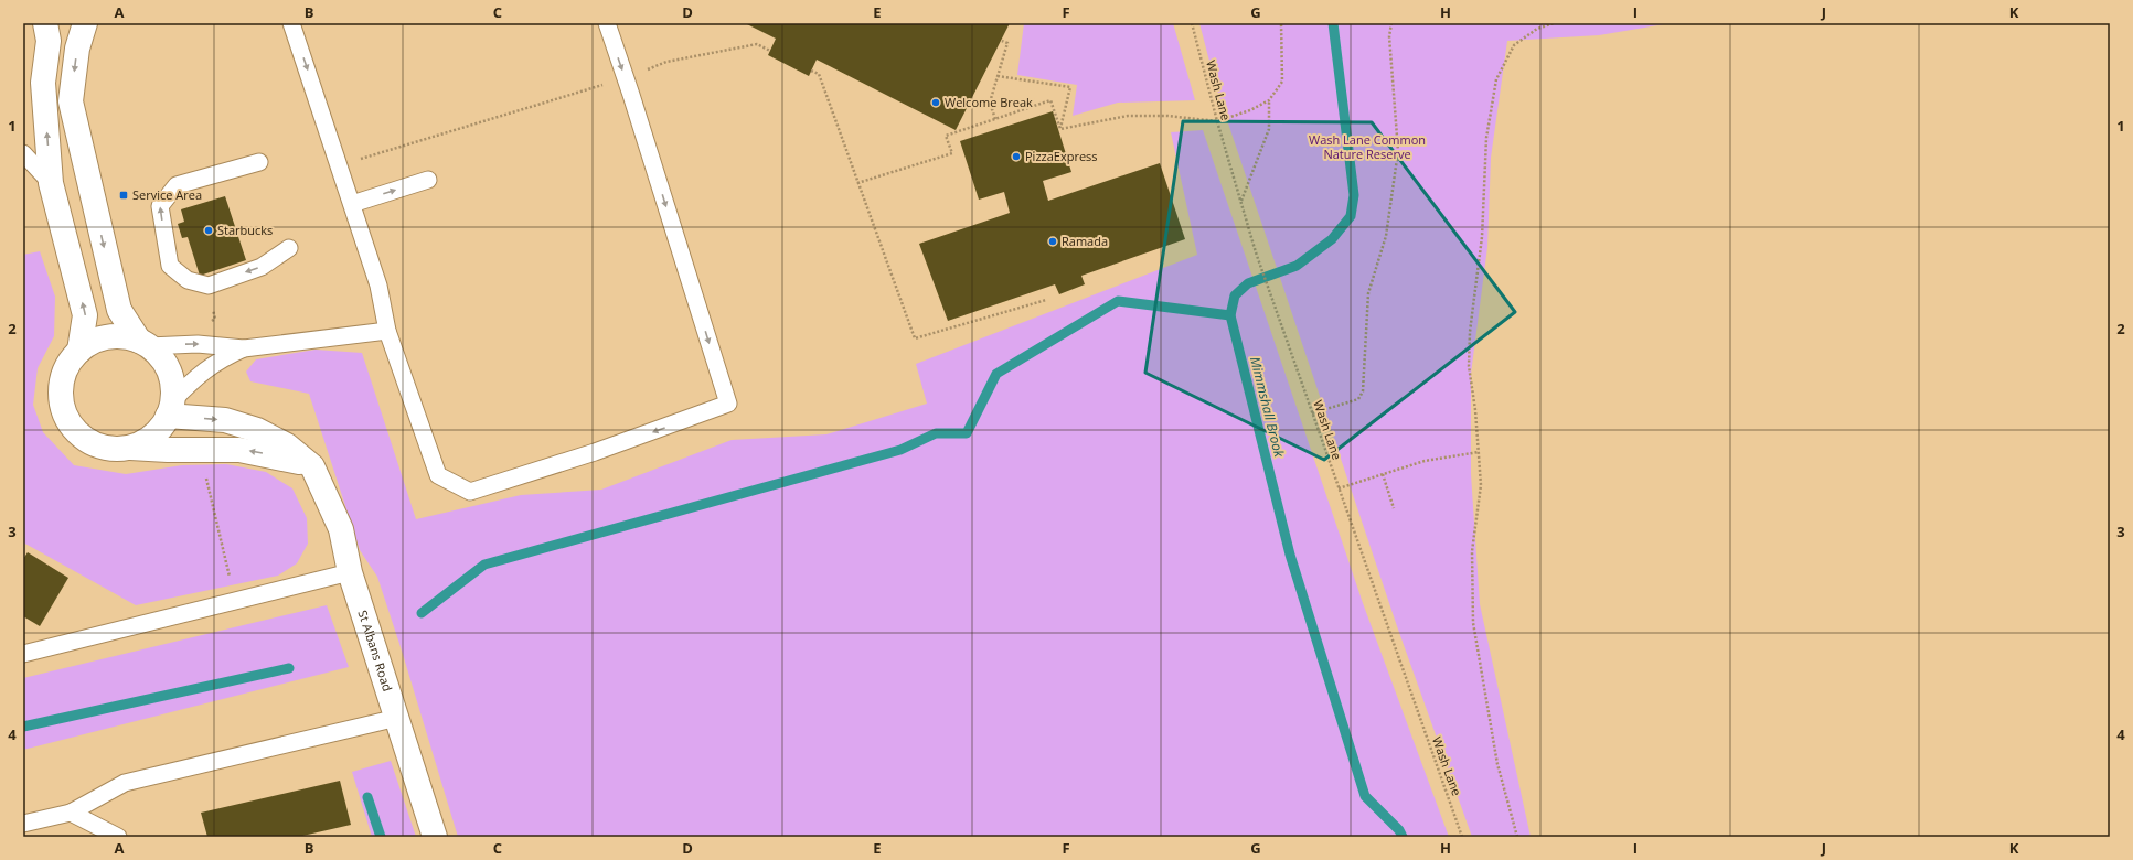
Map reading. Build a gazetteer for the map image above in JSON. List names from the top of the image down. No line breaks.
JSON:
{"streets":{"street":["St Albans Road"],"path":["Wash Lane"]},"water":["Mimmshall Brook"],"parks":["Wash Lane Common Nature Reserve"],"places":{"other":["Welcome Break","PizzaExpress","Starbucks","Ramada"],"transit":["Service Area"]},"grid":{"columns":["A","B","C","D","E","F","G","H","I","J","K"],"rows":["1","2","3","4"]}}
